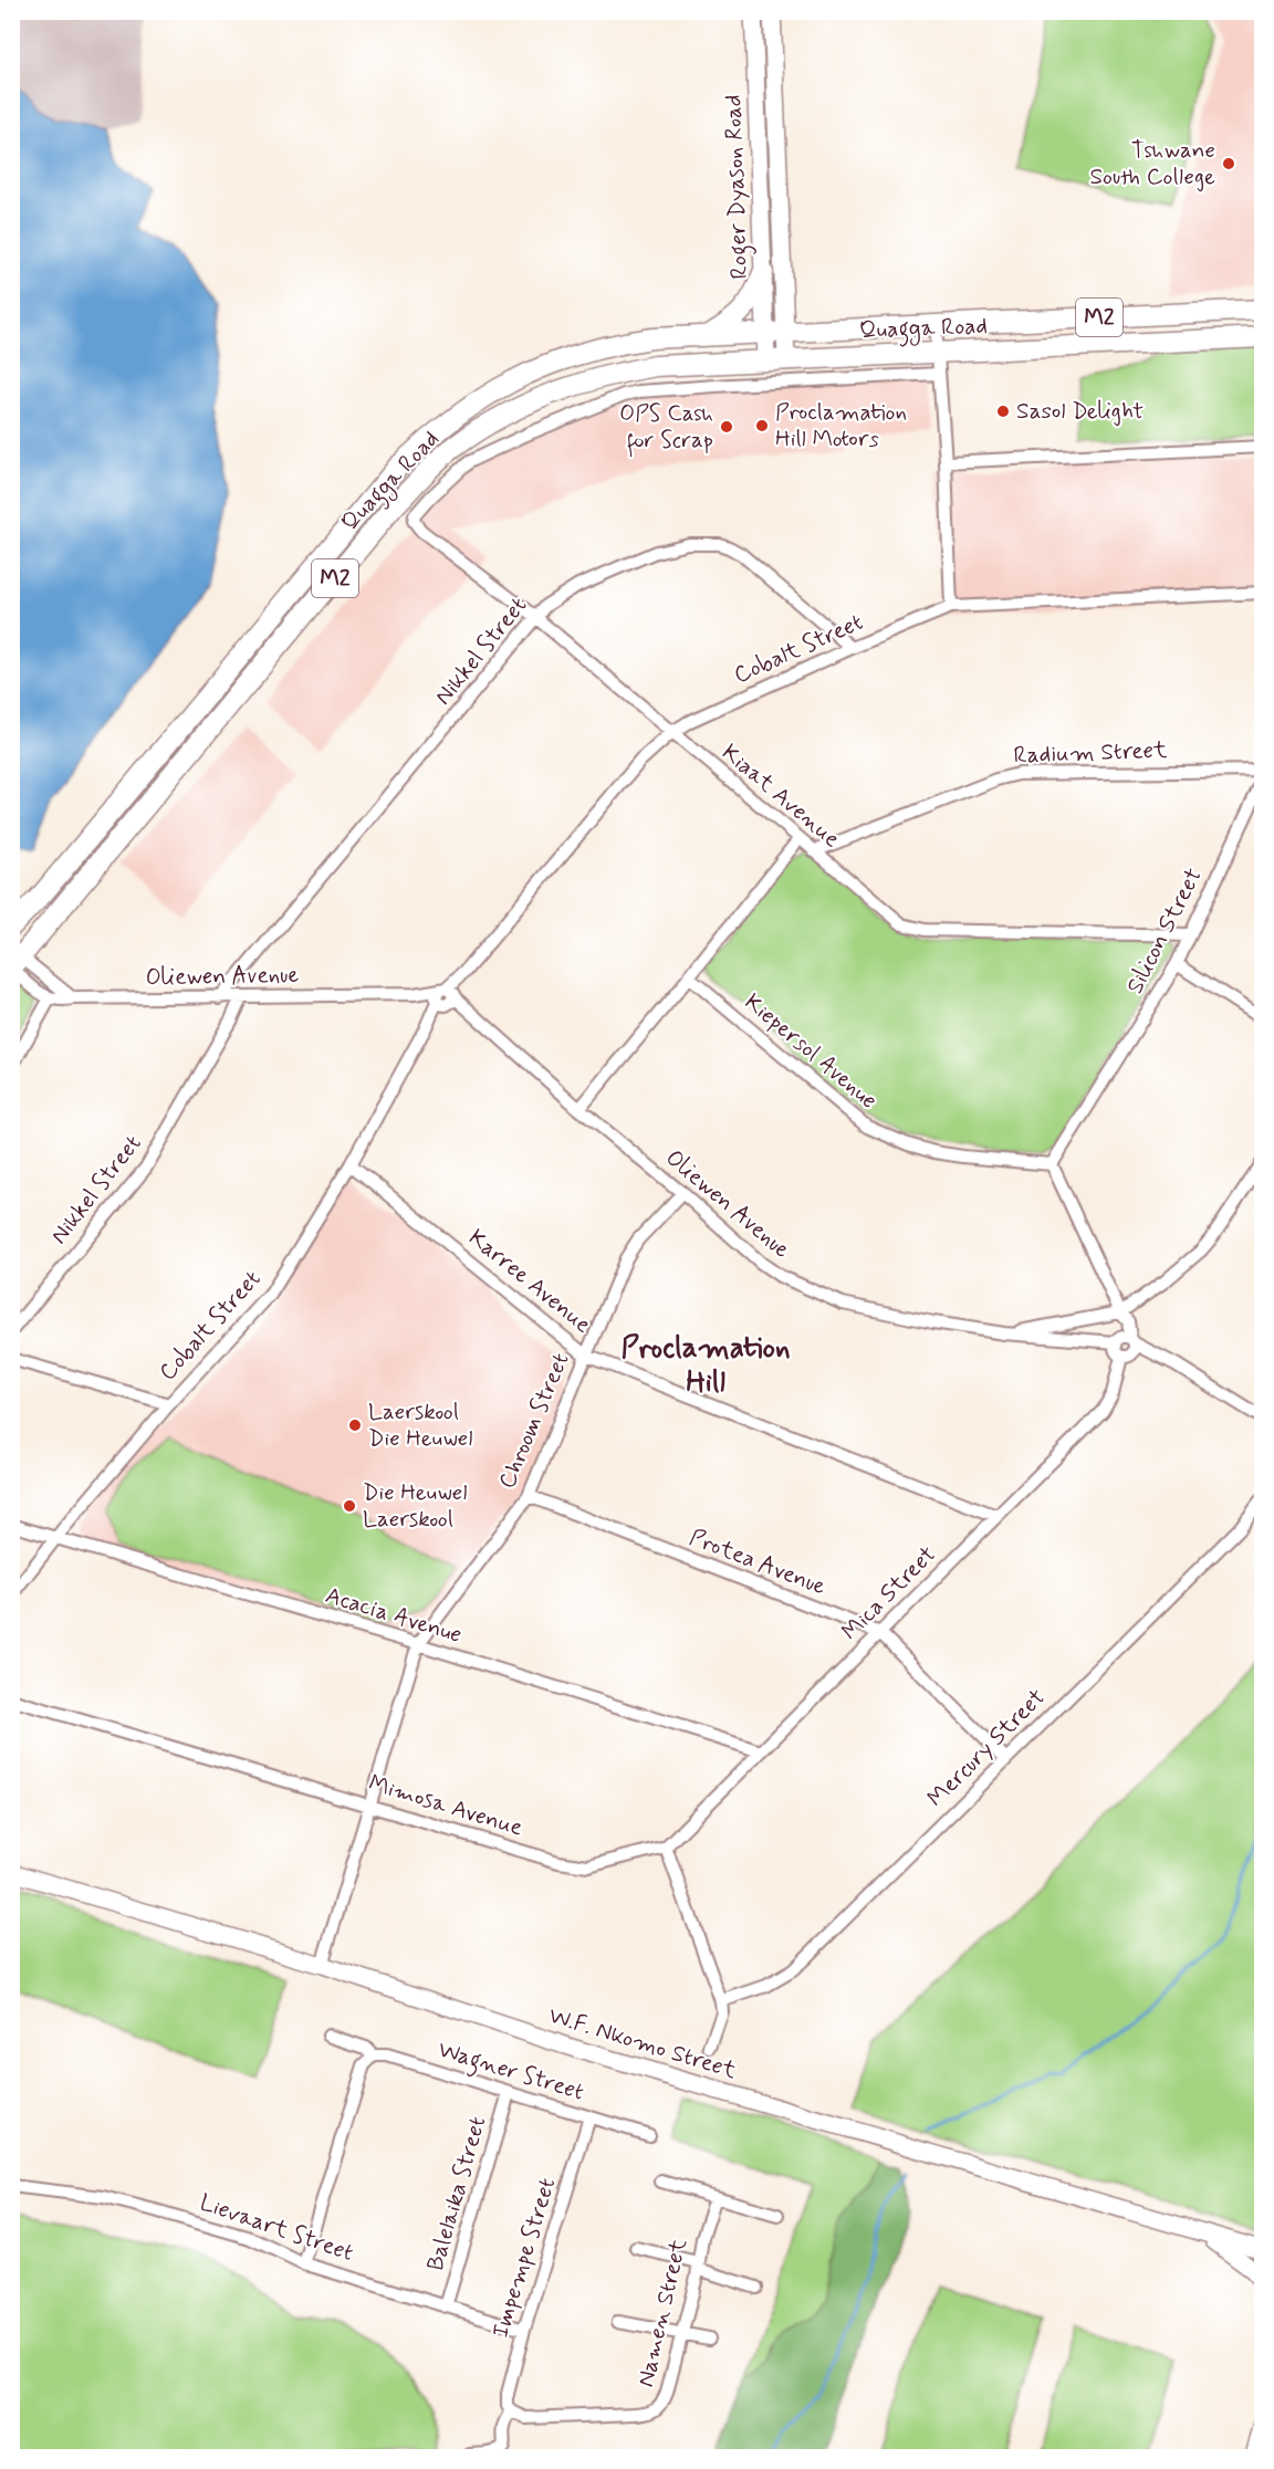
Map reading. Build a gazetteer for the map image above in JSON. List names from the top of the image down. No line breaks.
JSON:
{"streets":{"main road":["Roger Dyason Road","M2","Quagga Road","W.F. Nkomo Street"],"street":["Cobalt Street","Nikkel Street","Radium Street","Kiaat Avenue","Silicon Street","Oliewen Avenue","Kiepersol Avenue","Karree Avenue","Chroom Street","Protea Avenue","Mica Street","Acacia Avenue","Mercury Street","Mimosa Avenue","Wagner Street","Balelaika Street","Lievaart Street","Impempe Street","Namen Street"]},"crossings":[["Roger Dyason Road","Quagga Road"],["Cobalt Street","Nikkel Street"],["Cobalt Street","Kiaat Avenue"],["Cobalt Street","Oliewen Avenue"],["Cobalt Street","Karree Avenue"],["Cobalt Street","Acacia Avenue"],["Nikkel Street","Kiaat Avenue"],["Nikkel Street","Oliewen Avenue"],["Radium Street","Kiaat Avenue"],["Kiaat Avenue","Silicon Street"],["Silicon Street","Kiepersol Avenue"],["Oliewen Avenue","Chroom Street"],["Oliewen Avenue","Mica Street"],["Karree Avenue","Chroom Street"],["Karree Avenue","Mica Street"],["Chroom Street","Protea Avenue"],["Chroom Street","Acacia Avenue"],["Chroom Street","Mimosa Avenue"],["Chroom Street","W.F. Nkomo Street"],["Protea Avenue","Mica Street"],["Protea Avenue","Mercury Street"],["Mica Street","Acacia Avenue"],["Mica Street","Mimosa Avenue"],["Wagner Street","Balelaika Street"],["Wagner Street","Impempe Street"],["Balelaika Street","Lievaart Street"],["Lievaart Street","Impempe Street"],["Impempe Street","Namen Street"]],"districts":["Proclamation Hill"],"places":["Tshwane South College","Sasol Delight","Proclamation Hill Motors","OPS Cash for Scrap","Laerskool Die Heuwel","Die Heuwel Laerskool"]}
